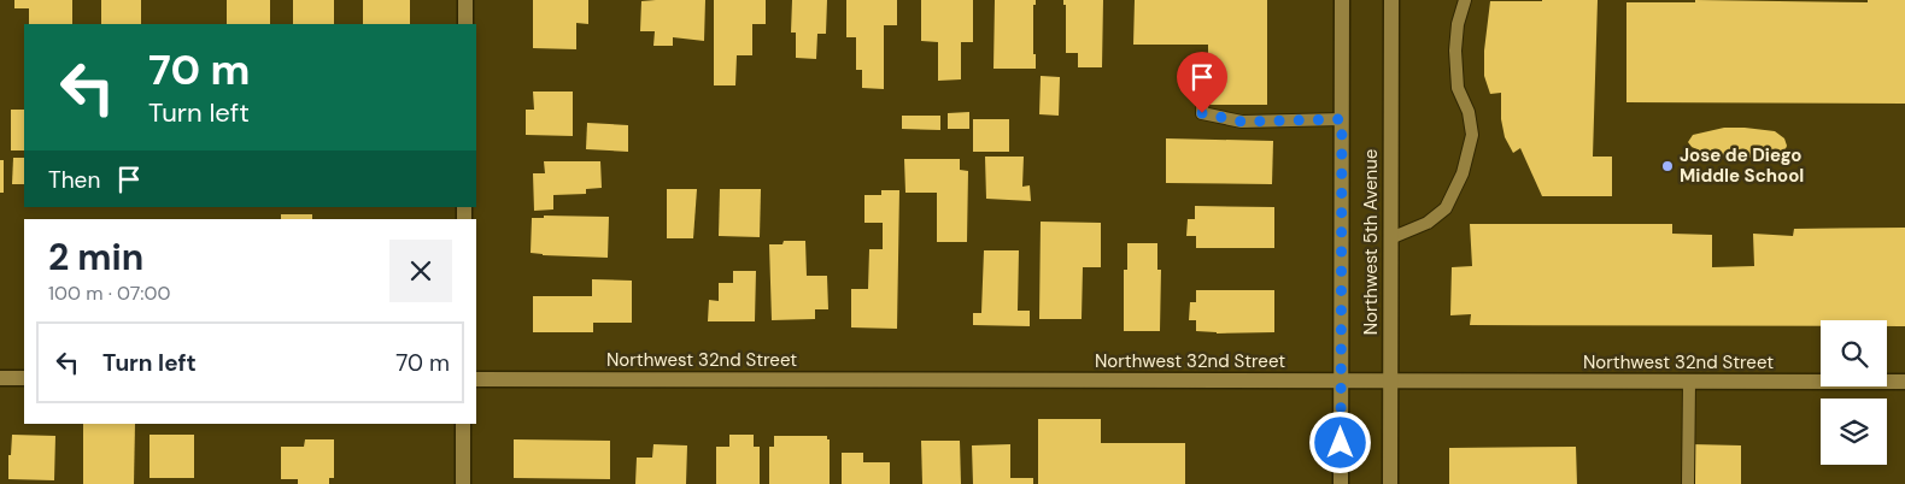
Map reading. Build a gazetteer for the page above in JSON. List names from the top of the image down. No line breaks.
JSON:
{"streets":{"street":["Northwest 5th Avenue","Northwest 32nd Street"]},"crossings":[["Northwest 5th Avenue","Northwest 32nd Street"]],"places":["Jose de Diego Middle School"],"page":{"turn":["70 m","Turn left"],"then":"Then","heading":["2 min","100 m · 07:00"],"list":[{"name":"Turn left","value":"70 m"}]}}
